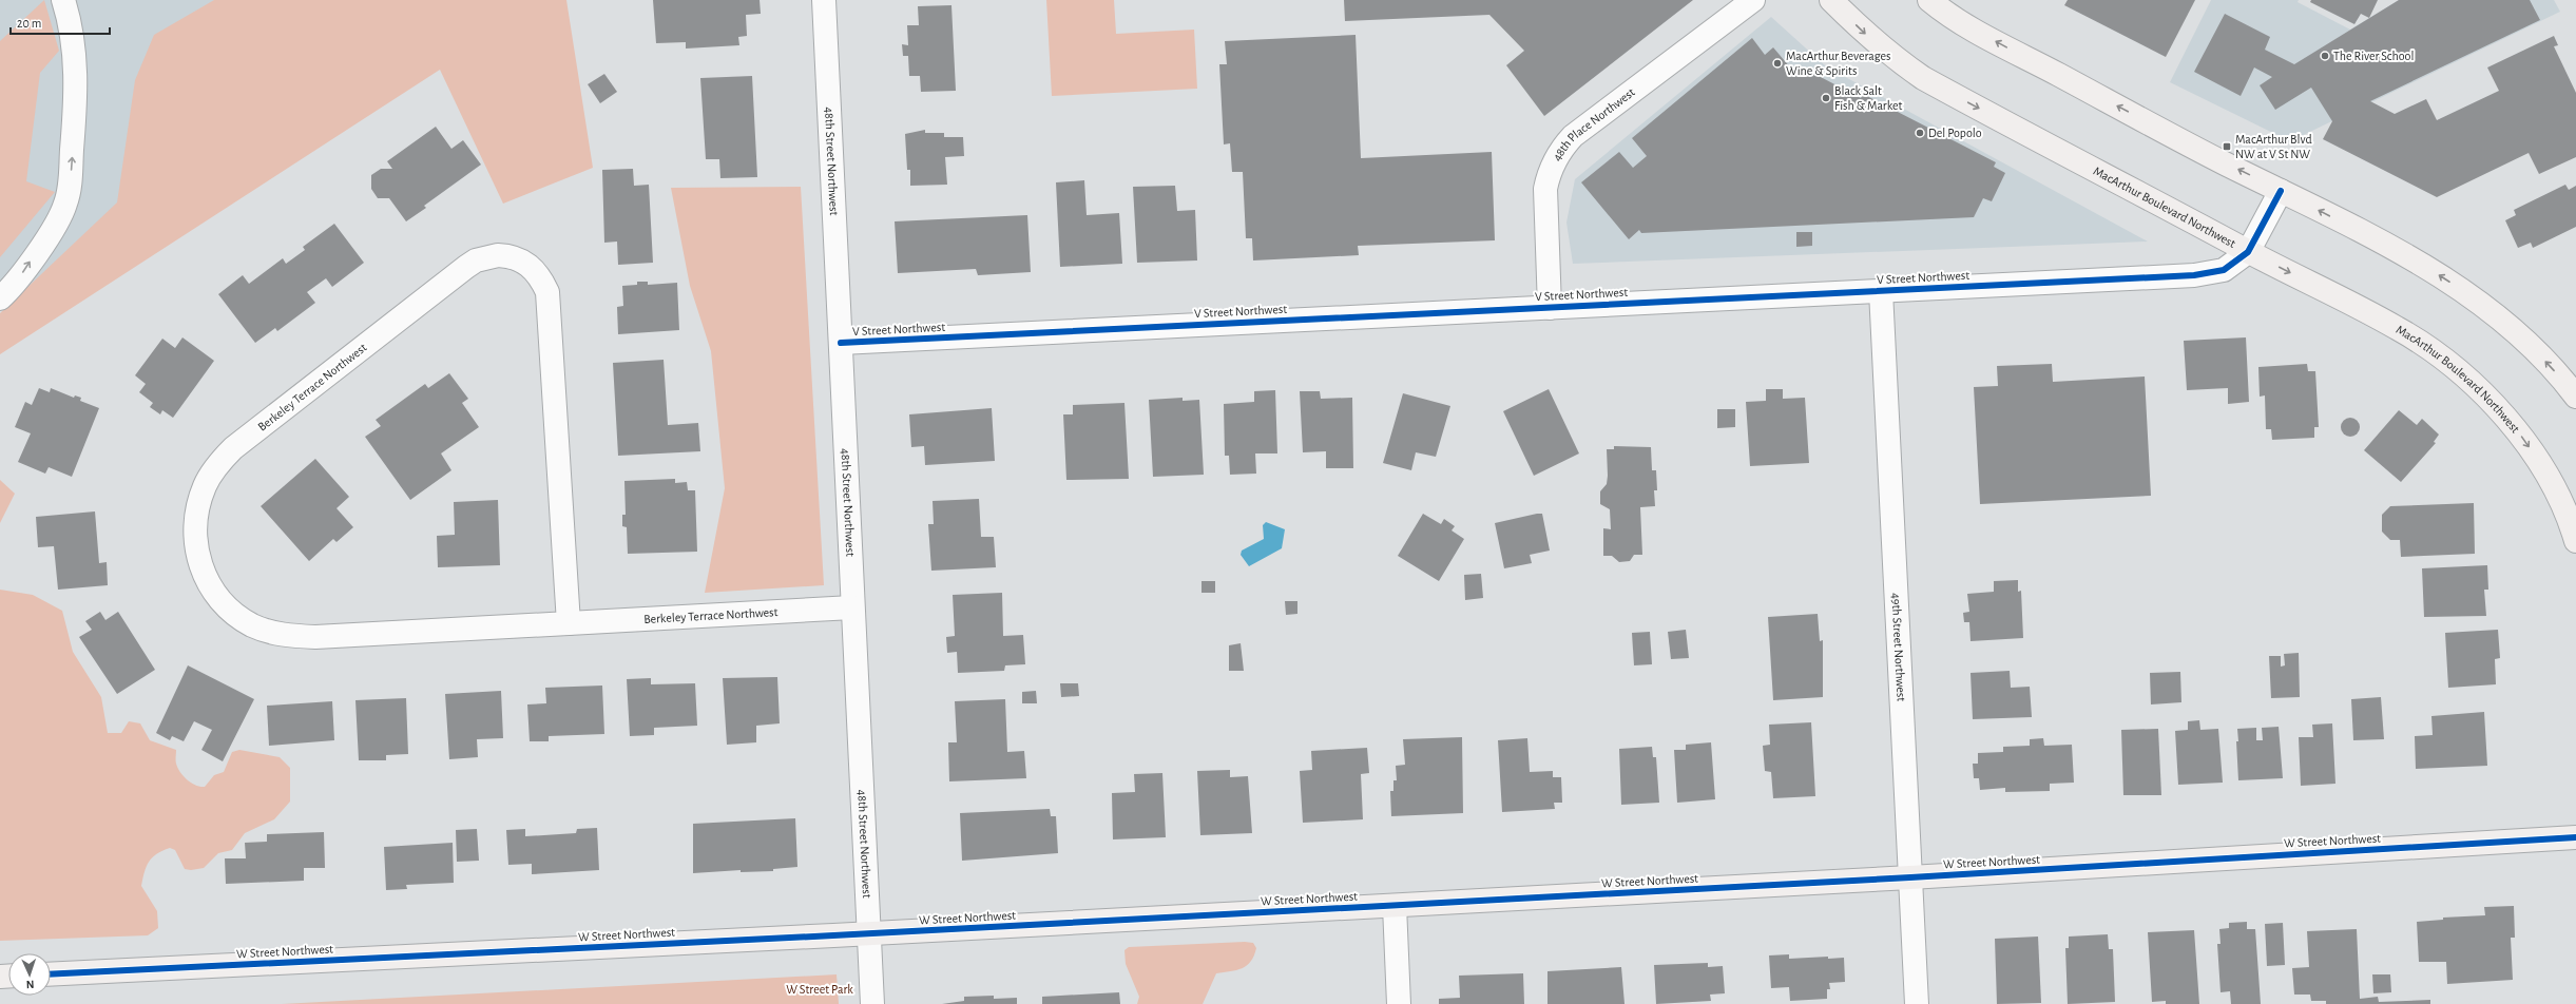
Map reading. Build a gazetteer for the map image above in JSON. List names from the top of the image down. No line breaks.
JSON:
{"streets":{"street":["48th Place Northwest","48th Street Northwest","MacArthur Boulevard Northwest","V Street Northwest","Berkeley Terrace Northwest","49th Street Northwest","W Street Northwest"]},"crossings":[["48th Place Northwest","V Street Northwest"],["48th Street Northwest","V Street Northwest"],["48th Street Northwest","Berkeley Terrace Northwest"],["48th Street Northwest","W Street Northwest"],["MacArthur Boulevard Northwest","V Street Northwest"],["V Street Northwest","49th Street Northwest"],["49th Street Northwest","W Street Northwest"]],"parks":["W Street Park"],"places":{"other":["The River School","MacArthur Beverages Wine & Spirits","Black Salt Fish & Market","Del Popolo"],"transit":["MacArthur Blvd NW at V St NW"]},"scale_bar":"20 m","north":"bottom"}
